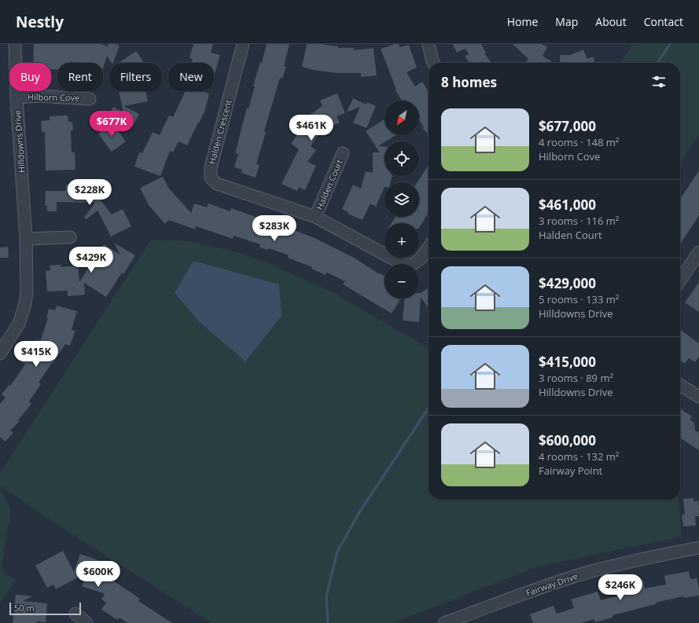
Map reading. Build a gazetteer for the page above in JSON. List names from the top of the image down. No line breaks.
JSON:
{"streets":{"street":["Hilborn Cove","Halden Crescent","Hilldowns Drive","Halden Court","Fairway Drive"]},"crossings":[["Hilborn Cove","Hilldowns Drive"],["Halden Crescent","Halden Court"]],"scale_bar":"50 m","north":"bottom left","page":{"header":"Nestly","nav":["Home","Map","About","Contact"],"chip":["Buy","Rent","Filters","New"],"heading":"8 homes","map_buttons":["+","−"],"list":[{"name":"$677,000","note":"4 rooms · 148 m² · Hilborn Cove"},{"name":"$461,000","note":"3 rooms · 116 m² · Halden Court"},{"name":"$429,000","note":"5 rooms · 133 m² · Hilldowns Drive"},{"name":"$415,000","note":"3 rooms · 89 m² · Hilldowns Drive"},{"name":"$600,000","note":"4 rooms · 132 m² · Fairway Point"}],"price":["$677K","$461K","$228K","$283K","$429K","$415K","$600K","$246K"],"scale":"50 m"}}
